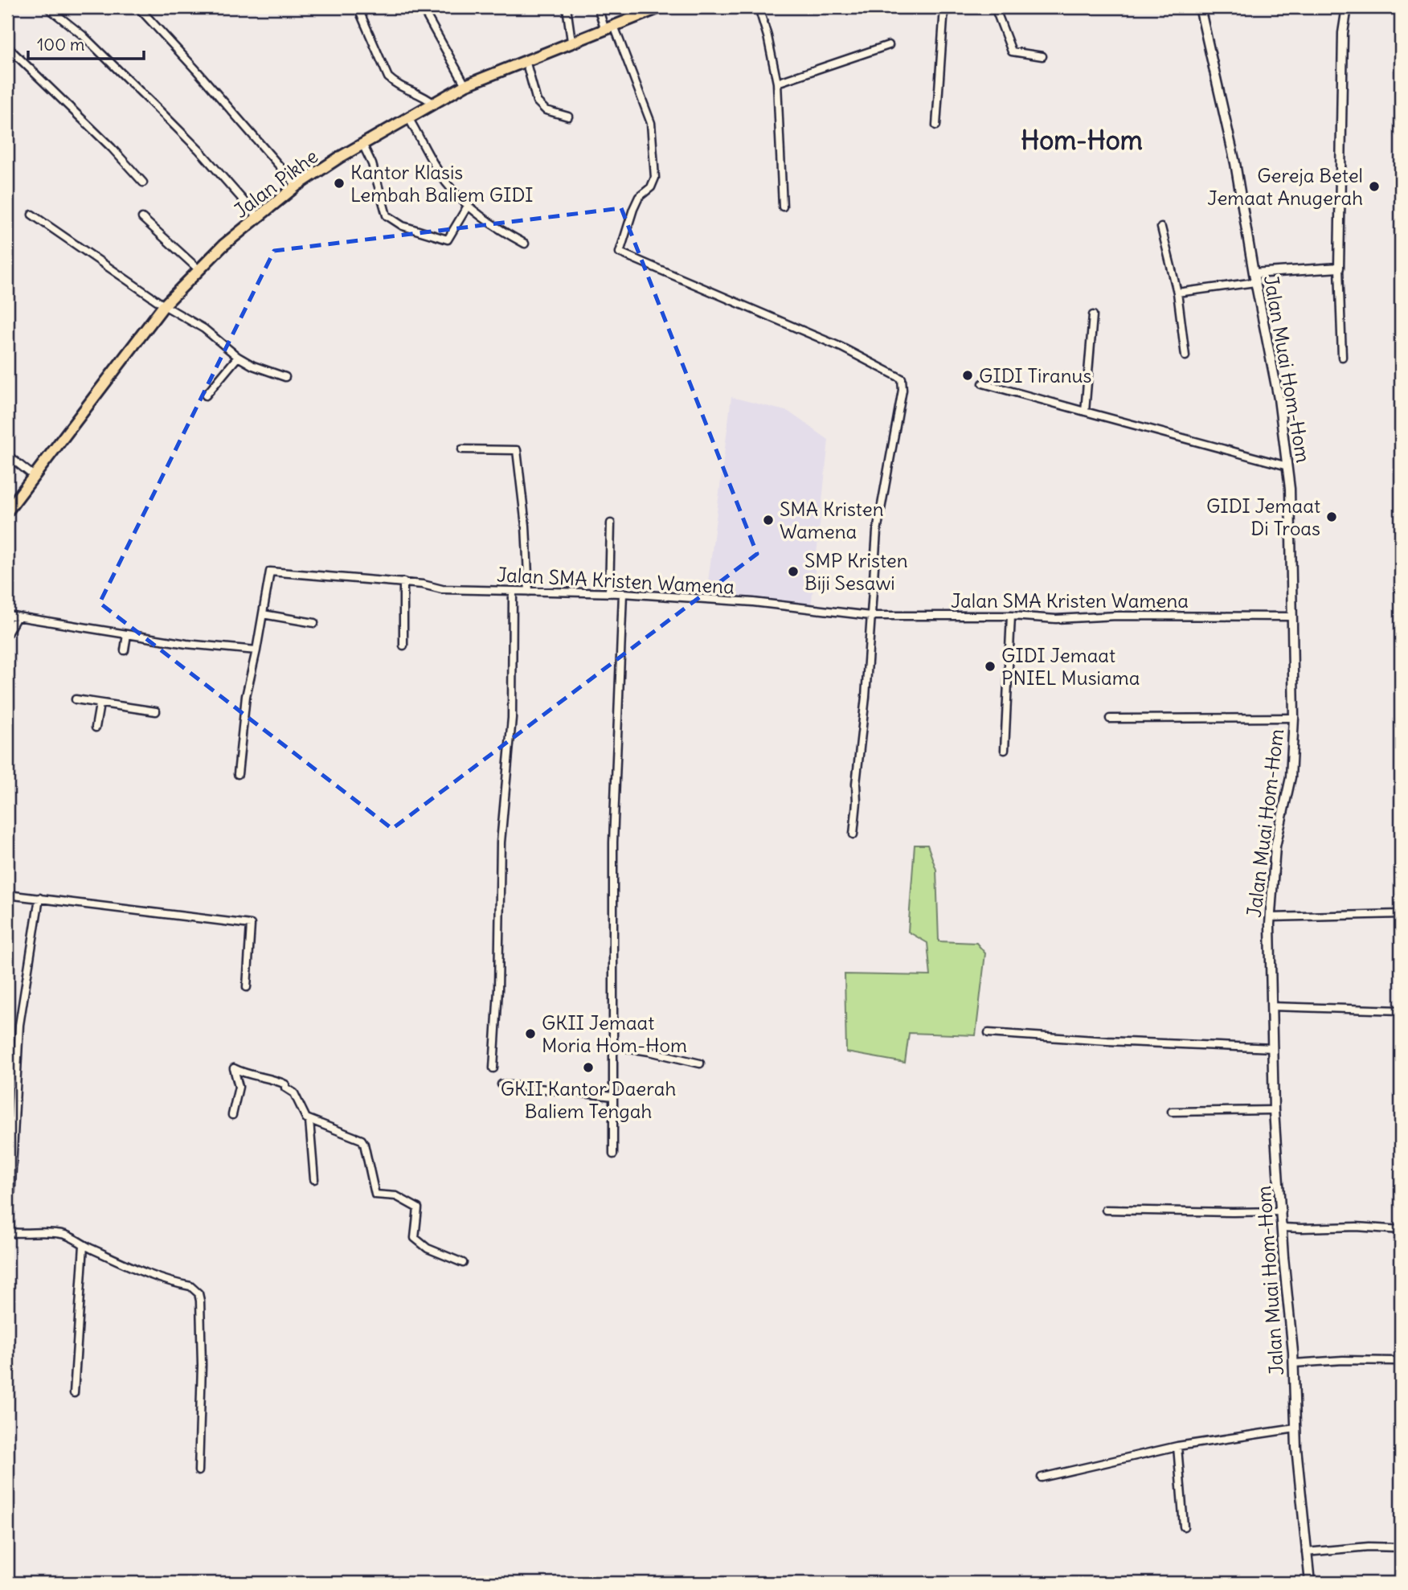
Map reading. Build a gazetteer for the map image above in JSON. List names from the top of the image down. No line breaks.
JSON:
{"streets":{"highway":["Jalan Pikhe"],"street":["Jalan Muai Hom-Hom","Jalan SMA Kristen Wamena"]},"crossings":[["Jalan Muai Hom-Hom","Jalan SMA Kristen Wamena"]],"districts":["Hom-Hom"],"places":["Kantor Klasis Lembah Baliem GIDI","Gereja Betel Jemaat Anugerah","GIDI Tiranus","GIDI Jemaat Di Troas","SMA Kristen Wamena","SMP Kristen Biji Sesawi","GIDI Jemaat PNIEL Musiama","GKII Jemaat Moria Hom-Hom","GKII Kantor Daerah Baliem Tengah"],"scale_bar":"100 m"}
